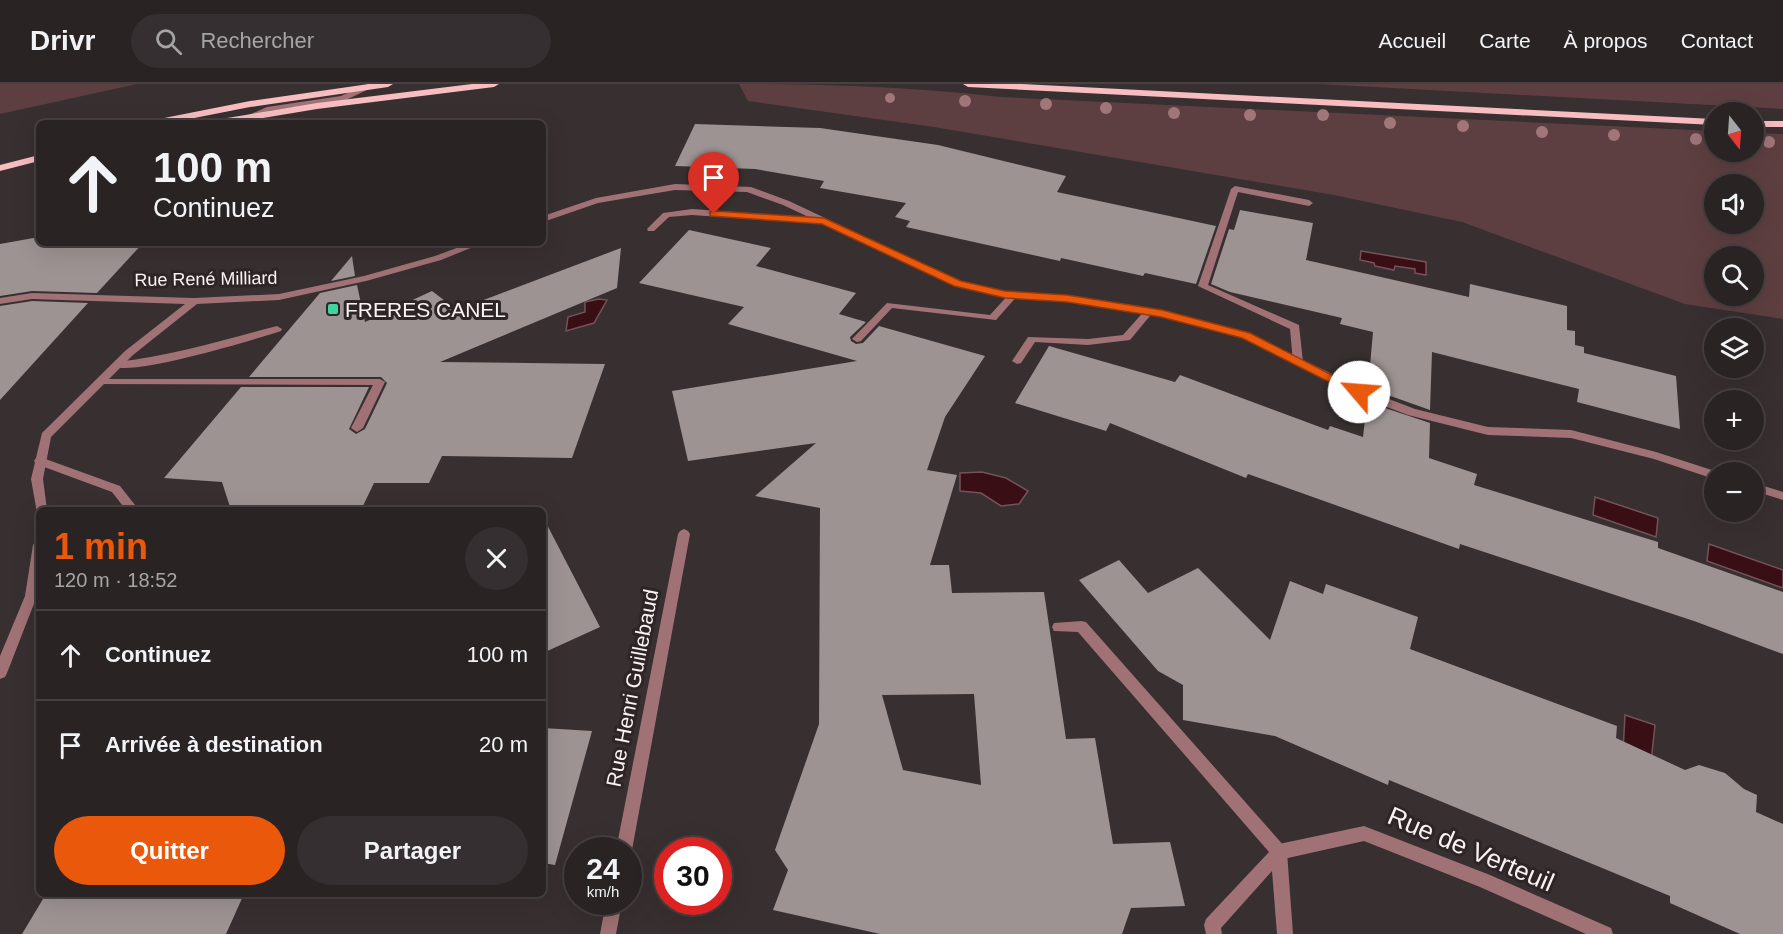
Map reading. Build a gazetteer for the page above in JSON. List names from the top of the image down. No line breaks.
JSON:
{"streets":{"street":["Rue René Milliard","Rue Henri Guillebaud","Rue de Verteuil"]},"places":{"transit":["FRERES CANEL"]},"north":"bottom","page":{"header":"Drivr","search":"Rechercher","nav":["Accueil","Carte","À propos","Contact"],"map_buttons":["+","−"],"turn":["100 m","Continuez"],"heading":["1 min","120 m · 18:52"],"list":[{"name":"Continuez","value":"100 m"},{"name":"Arrivée à destination","value":"20 m"}],"buttons":["Quitter","Partager"],"speed":"24 km/h","limit":"30"}}
